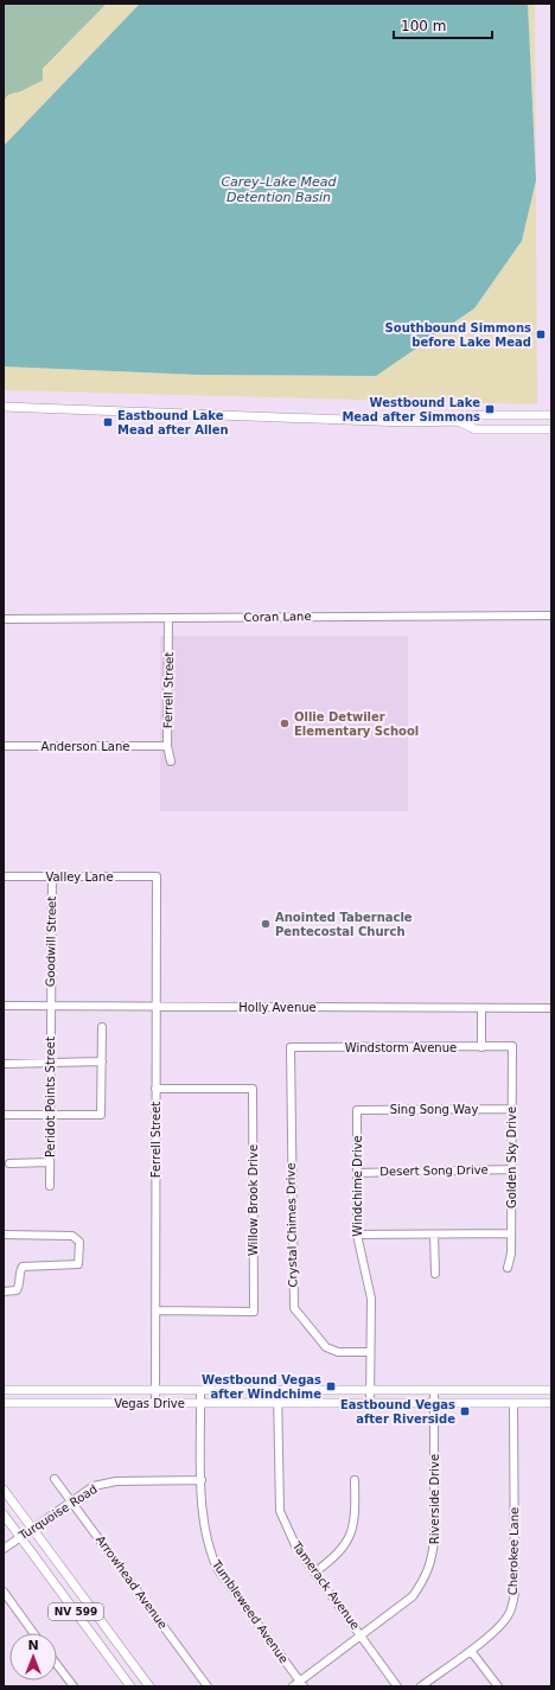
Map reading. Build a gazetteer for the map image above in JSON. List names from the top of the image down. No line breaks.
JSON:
{"streets":{"main road":["Vegas Drive","NV 599"],"street":["Coran Lane","Ferrell Street","Anderson Lane","Valley Lane","Goodwill Street","Holly Avenue","Windstorm Avenue","Peridot Points Street","Sing Song Way","Golden Sky Drive","Desert Song Drive","Windchime Drive","Willow Brook Drive","Crystal Chimes Drive","Riverside Drive","Turquoise Road","Cherokee Lane","Arrowhead Avenue","Tamerack Avenue","Tumbleweed Avenue"]},"crossings":[["Coran Lane","Ferrell Street"],["Ferrell Street","Anderson Lane"],["Ferrell Street","Valley Lane"],["Ferrell Street","Holly Avenue"],["Ferrell Street","Willow Brook Drive"],["Ferrell Street","Vegas Drive"],["Valley Lane","Goodwill Street"],["Goodwill Street","Holly Avenue"],["Goodwill Street","Peridot Points Street"],["Holly Avenue","Peridot Points Street"],["Windstorm Avenue","Golden Sky Drive"],["Windstorm Avenue","Crystal Chimes Drive"],["Sing Song Way","Golden Sky Drive"],["Sing Song Way","Windchime Drive"],["Golden Sky Drive","Desert Song Drive"],["Desert Song Drive","Windchime Drive"],["Windchime Drive","Crystal Chimes Drive"],["Windchime Drive","Vegas Drive"],["Vegas Drive","Riverside Drive"],["Vegas Drive","Cherokee Lane"],["Vegas Drive","Tamerack Avenue"],["Vegas Drive","Tumbleweed Avenue"],["Riverside Drive","Tamerack Avenue"],["Riverside Drive","Tumbleweed Avenue"],["Turquoise Road","Arrowhead Avenue"],["Turquoise Road","NV 599"],["Turquoise Road","Tumbleweed Avenue"]],"water":["Carey–Lake Mead Detention Basin"],"places":{"transit":["Southbound Simmons before Lake Mead","Westbound Lake Mead after Simmons","Eastbound Lake Mead after Allen","Westbound Vegas after Windchime","Eastbound Vegas after Riverside"],"other":["Ollie Detwiler Elementary School","Anointed Tabernacle Pentecostal Church"]},"scale_bar":"100 m","north":"top"}
